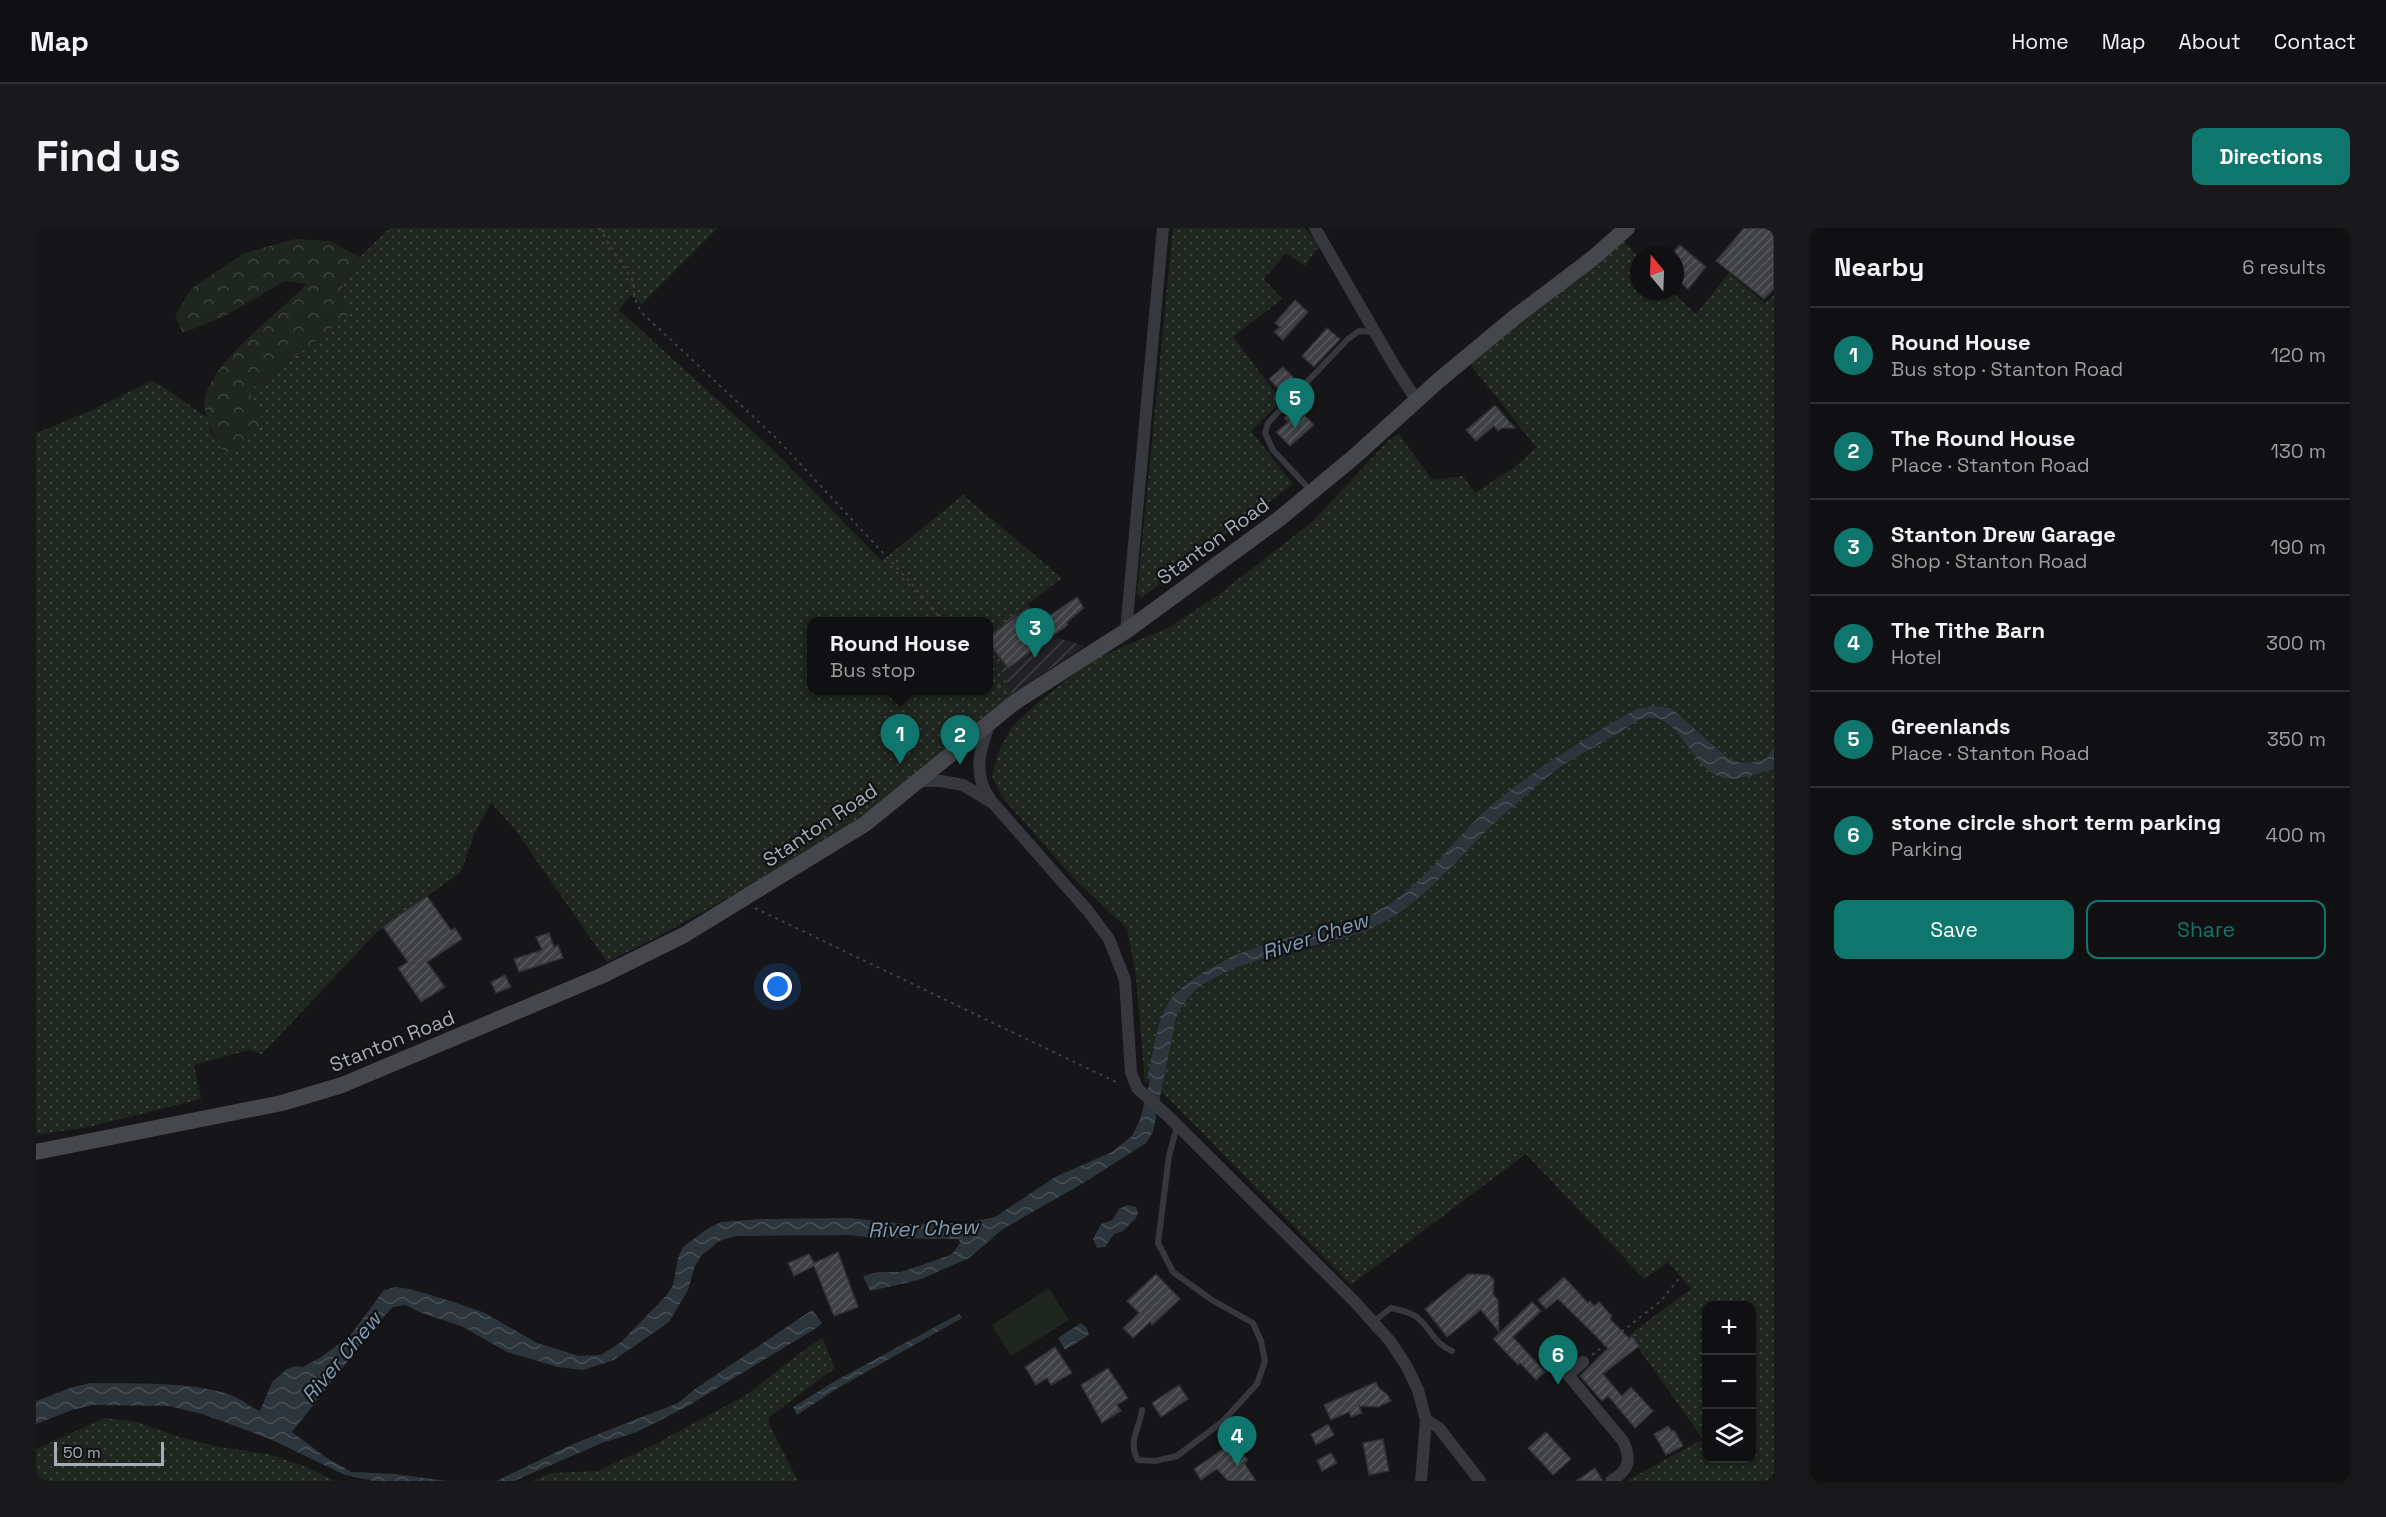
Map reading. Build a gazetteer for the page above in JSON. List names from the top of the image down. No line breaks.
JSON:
{"streets":{"main road":["Stanton Road"]},"water":["River Chew"],"scale_bar":"50 m","north":"top","page":{"header":"Map","nav":["Home","Map","About","Contact"],"buttons":["Directions",["Save","Share"]],"title":"Find us","heading":["Nearby","6 results"],"list":[{"mark":"1","name":"Round House","note":"Bus stop · Stanton Road","value":"120 m"},{"mark":"2","name":"The Round House","note":"Place · Stanton Road","value":"130 m"},{"mark":"3","name":"Stanton Drew Garage","note":"Shop · Stanton Road","value":"190 m"},{"mark":"4","name":"The Tithe Barn","note":"Hotel","value":"300 m"},{"mark":"5","name":"Greenlands","note":"Place · Stanton Road","value":"350 m"},{"mark":"6","name":"stone circle short term parking","note":"Parking","value":"400 m"}],"pins":["5","3","1","2","6","4"],"popup":["Round House","Bus stop"],"map_buttons":["+","−"],"scale":"50 m"}}
